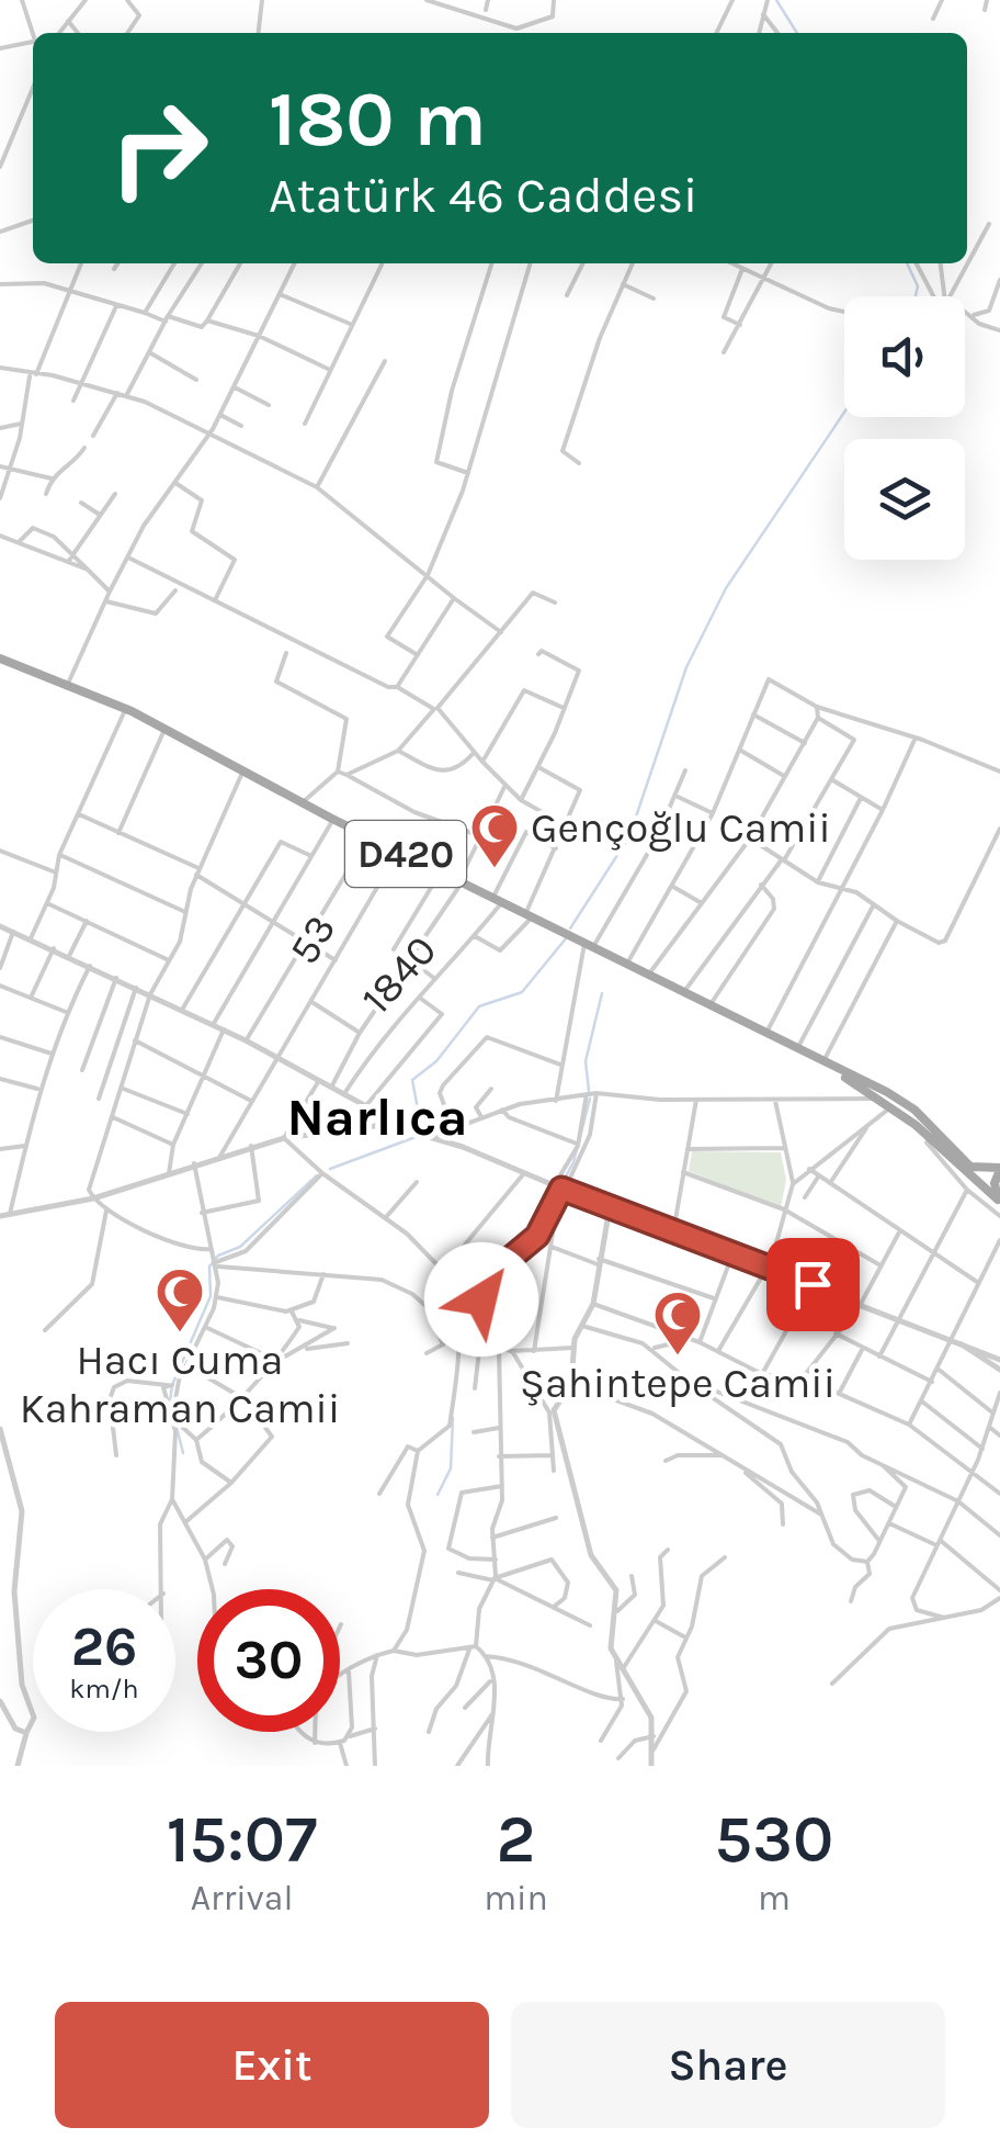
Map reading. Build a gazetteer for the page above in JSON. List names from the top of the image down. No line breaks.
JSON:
{"streets":{"main road":["D420"],"street":["53","1840"]},"crossings":[["D420","53"],["D420","1840"]],"districts":["Narlıca"],"places":{"mosque":["Gençoğlu Camii","Hacı Cuma Kahraman Camii","Şahintepe Camii"]},"page":{"turn":["180 m","Atatürk 46 Caddesi"],"speed":"26 km/h","limit":"30","eta":["15:07","Arrival","2","min","530","m"],"buttons":["Exit","Share"]}}
